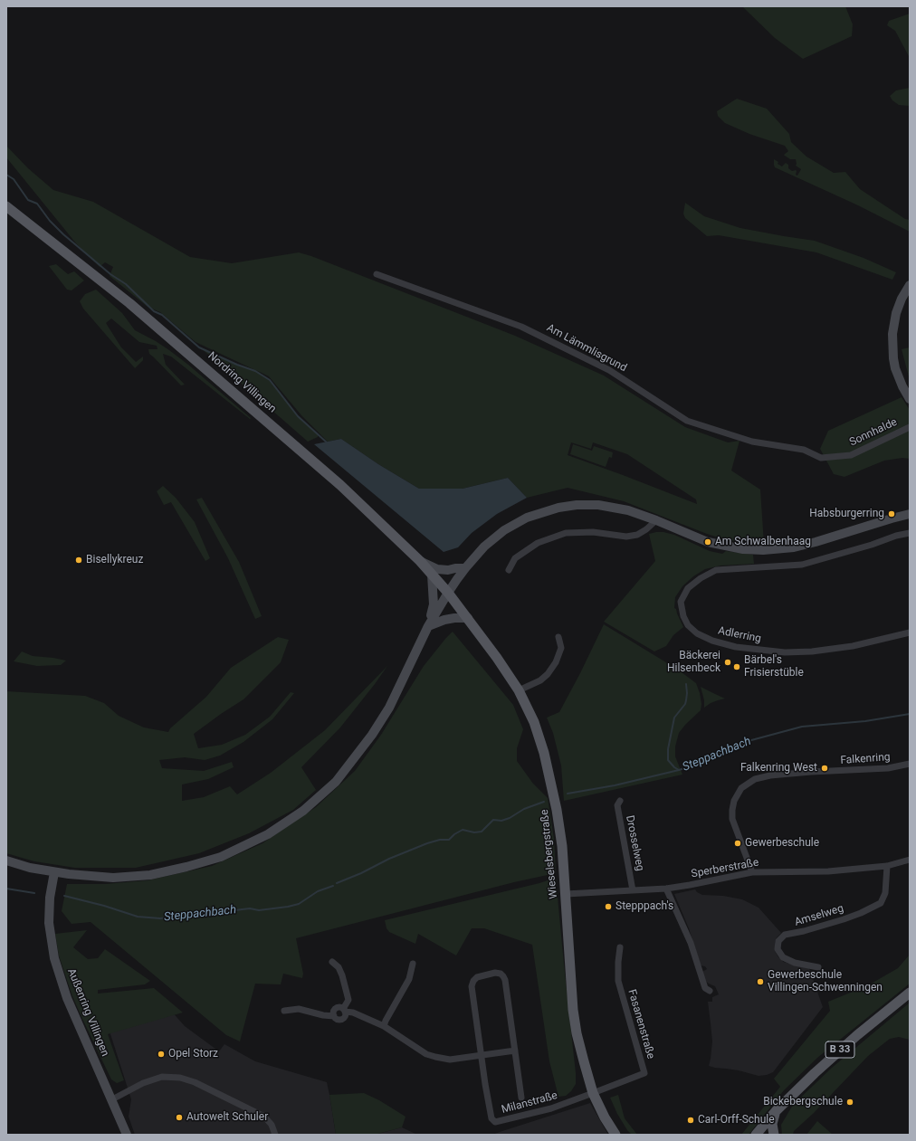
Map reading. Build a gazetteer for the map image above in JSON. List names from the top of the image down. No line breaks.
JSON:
{"streets":{"main road":["Nordring Villingen","Wieselsbergstraße","B 33"],"street":["Am Lämmlisgrund","Sonnhalde","Adlerring","Falkenring","Drosselweg","Sperberstraße","Amselweg","Außenring Villingen","Fasanenstraße","Milanstraße"]},"crossings":[["Am Lämmlisgrund","Sonnhalde"],["Nordring Villingen","Wieselsbergstraße"],["Falkenring","Sperberstraße"],["Drosselweg","Sperberstraße"],["Wieselsbergstraße","Sperberstraße"],["Wieselsbergstraße","Fasanenstraße"],["Wieselsbergstraße","Milanstraße"],["Sperberstraße","Amselweg"],["Fasanenstraße","Milanstraße"]],"water":["Steppachbach"],"places":["Habsburgerring","Am Schwalbenhaag","Bisellykreuz","Bäckerei Hilsenbeck","Bärbel's Frisierstüble","Falkenring West","Gewerbeschule","Stepppach's","Gewerbeschule Villingen-Schwenningen","Opel Storz","Bickebergschule","Autowelt Schuler","Carl-Orff-Schule"]}
